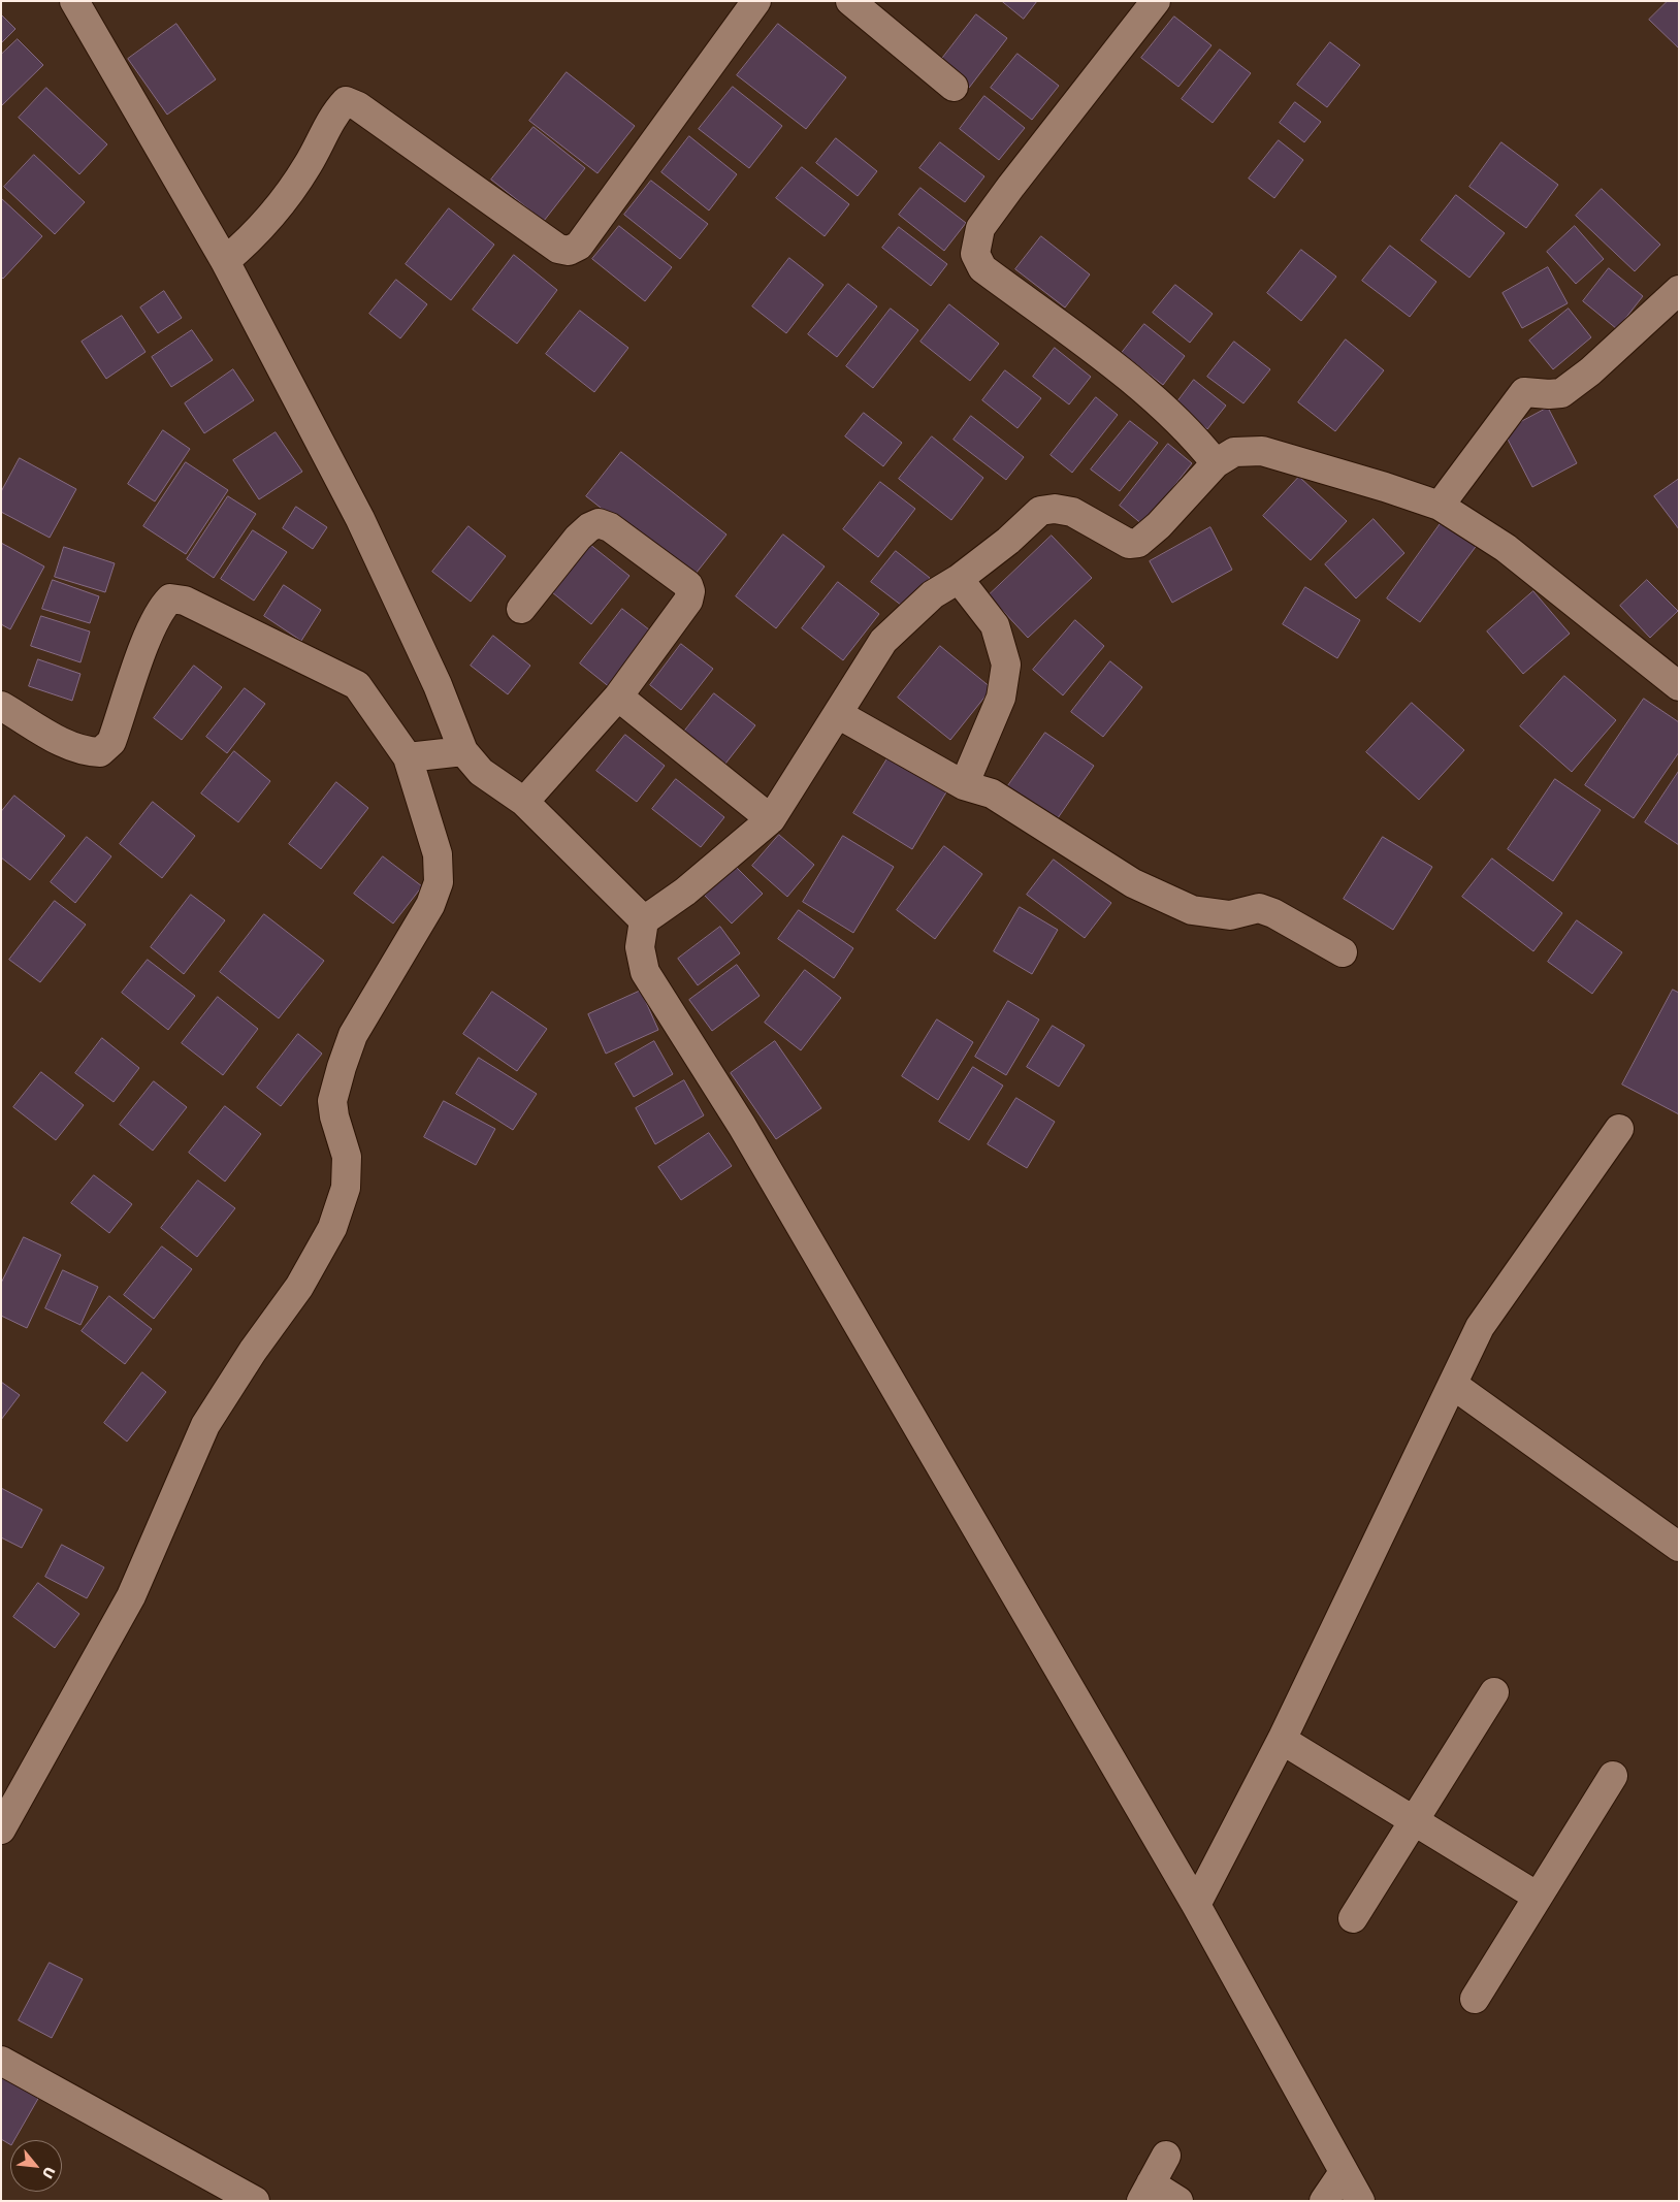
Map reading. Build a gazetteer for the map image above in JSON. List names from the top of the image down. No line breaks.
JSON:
{"north":"bottom right"}
